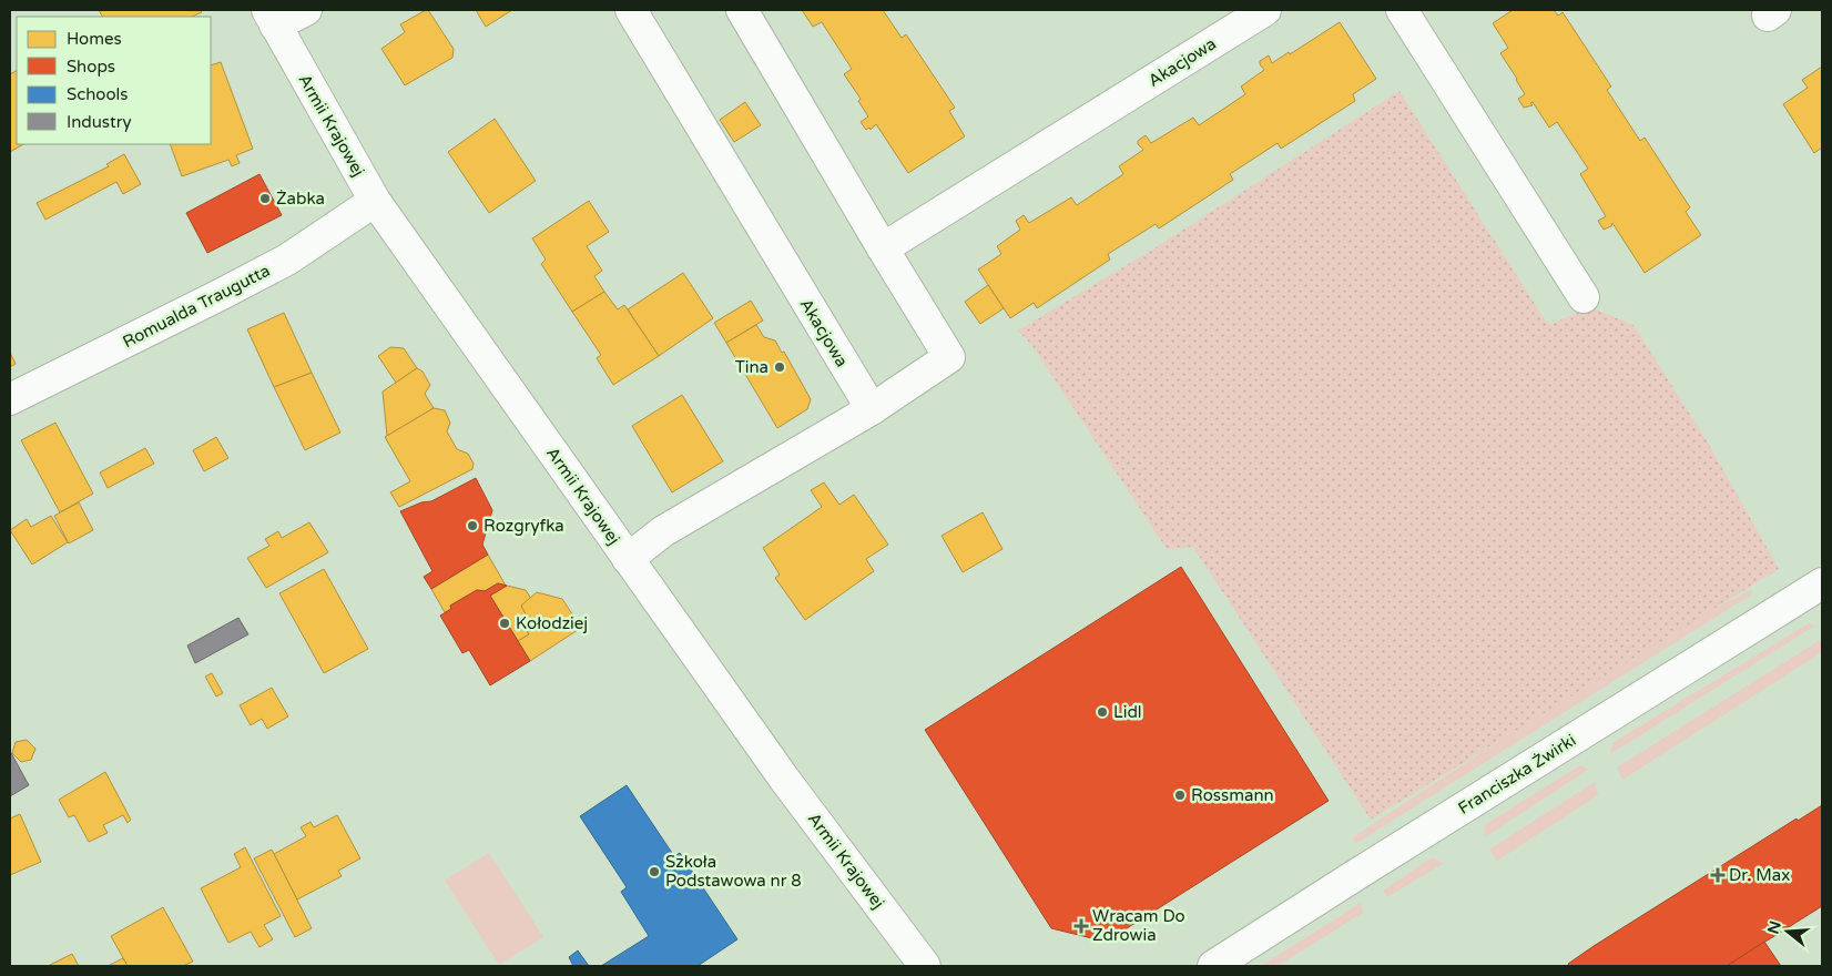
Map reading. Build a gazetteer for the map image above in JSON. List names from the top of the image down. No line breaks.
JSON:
{"streets":{"street":["Akacjowa","Armii Krajowej","Romualda Traugutta","Franciszka Żwirki"]},"crossings":[["Armii Krajowej","Romualda Traugutta"]],"places":{"other":["Żabka","Tina","Rozgryfka","Kołodziej","Lidl","Rossmann","Szkoła Podstawowa nr 8"],"health":["Dr. Max","Wracam Do Zdrowia"]},"legend":["Homes","Shops","Schools","Industry"],"north":"left"}
